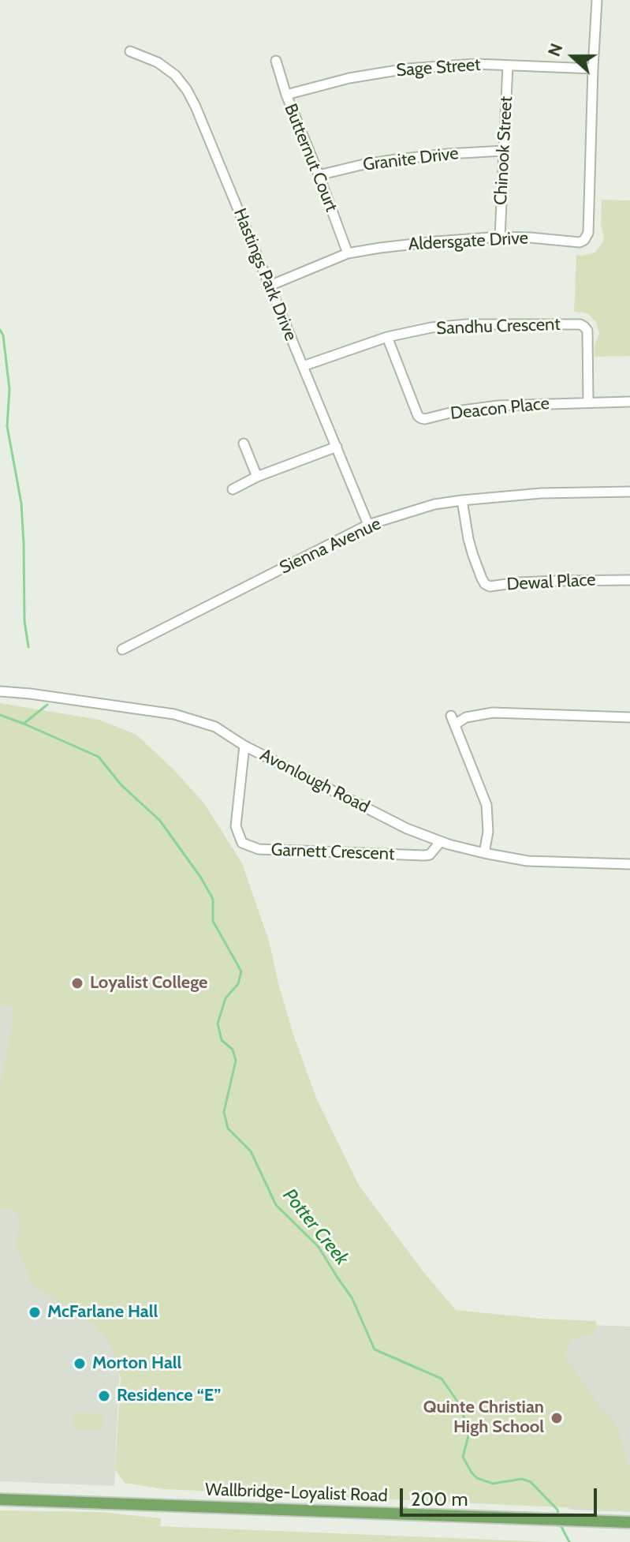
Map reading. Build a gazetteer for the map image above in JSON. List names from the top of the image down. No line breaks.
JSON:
{"streets":{"main road":["Wallbridge-Loyalist Road"],"street":["Sage Street","Chinook Street","Butternut Court","Granite Drive","Aldersgate Drive","Hastings Park Drive","Sandhu Crescent","Deacon Place","Sienna Avenue","Dewal Place","Avonlough Road","Garnett Crescent"]},"crossings":[["Sage Street","Chinook Street"],["Sage Street","Butternut Court"],["Sage Street","Aldersgate Drive"],["Chinook Street","Granite Drive"],["Chinook Street","Aldersgate Drive"],["Butternut Court","Granite Drive"],["Butternut Court","Aldersgate Drive"],["Aldersgate Drive","Hastings Park Drive"],["Hastings Park Drive","Sandhu Crescent"],["Hastings Park Drive","Sienna Avenue"],["Sandhu Crescent","Deacon Place"],["Sienna Avenue","Dewal Place"],["Avonlough Road","Garnett Crescent"]],"water":["Potter Creek"],"places":["Loyalist College","McFarlane Hall","Morton Hall","Residence “E”","Quinte Christian High School"],"scale_bar":"200 m","north":"left"}
